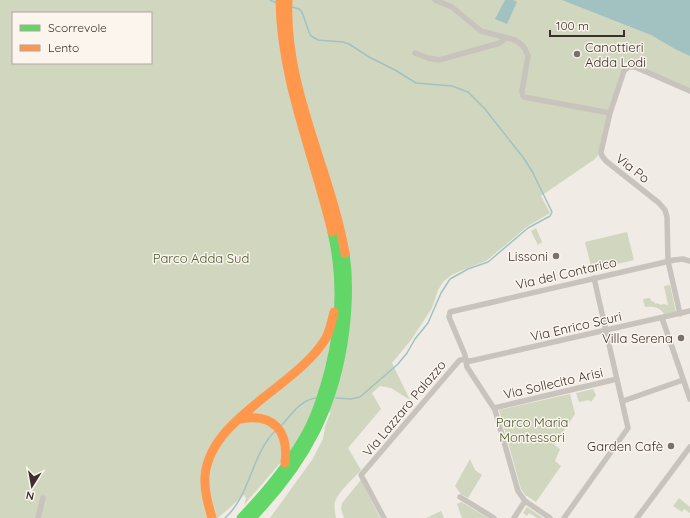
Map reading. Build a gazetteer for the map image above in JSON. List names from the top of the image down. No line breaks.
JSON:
{"streets":{"street":["Via Po","Via del Contarico","Via Enrico Scuri","Via Sollecito Arisi","Via Lazzaro Palazzo"]},"crossings":[["Via Po","Via del Contarico"],["Via del Contarico","Via Enrico Scuri"],["Via del Contarico","Via Lazzaro Palazzo"],["Via Enrico Scuri","Via Lazzaro Palazzo"]],"parks":["Parco Adda Sud","Parco Maria Montessori"],"places":["Canottieri Adda Lodi","Lissoni","Villa Serena","Garden Cafè"],"legend":["Scorrevole","Lento"],"scale_bar":"100 m","north":"bottom"}
